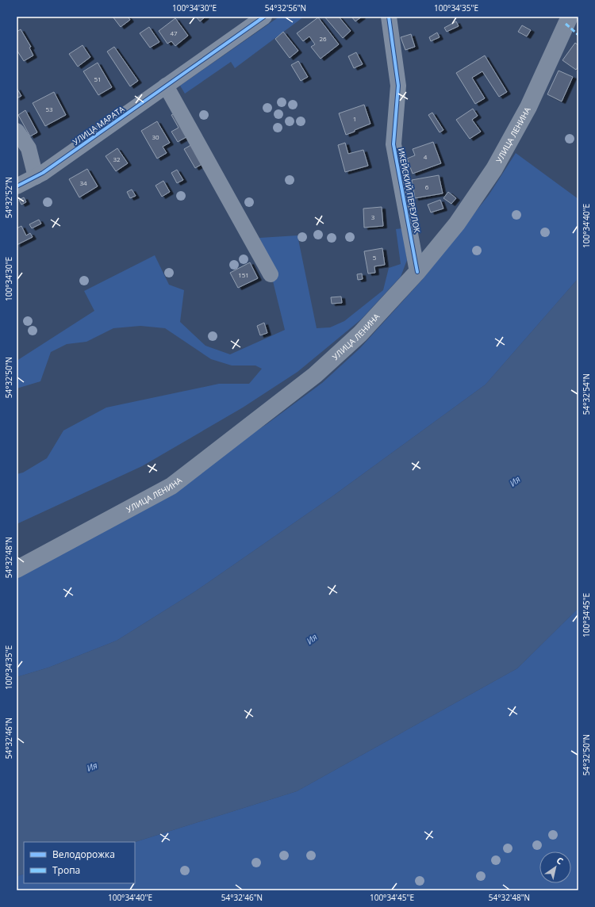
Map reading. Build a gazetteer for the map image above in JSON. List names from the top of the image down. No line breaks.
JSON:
{"streets":{"main road":["УЛИЦА ЛЕНИНА"],"street":["УЛИЦА МАРАТА","ИКЕЙСКИЙ ПЕРЕУЛОК"]},"crossings":[["УЛИЦА ЛЕНИНА","ИКЕЙСКИЙ ПЕРЕУЛОК"]],"water":["Ия"],"house_numbers":["47","26","51","53","1","30","4","32","34","6","3","5","151"],"legend":["Велодорожка","Тропа"],"north":"top right","coordinates":["100°34'30\"E","54°32'56\"N","100°34'35\"E","54°32'52\"N","100°34'40\"E","54°32'50\"N","54°32'54\"N","54°32'48\"N","100°34'45\"E","54°32'46\"N"]}
